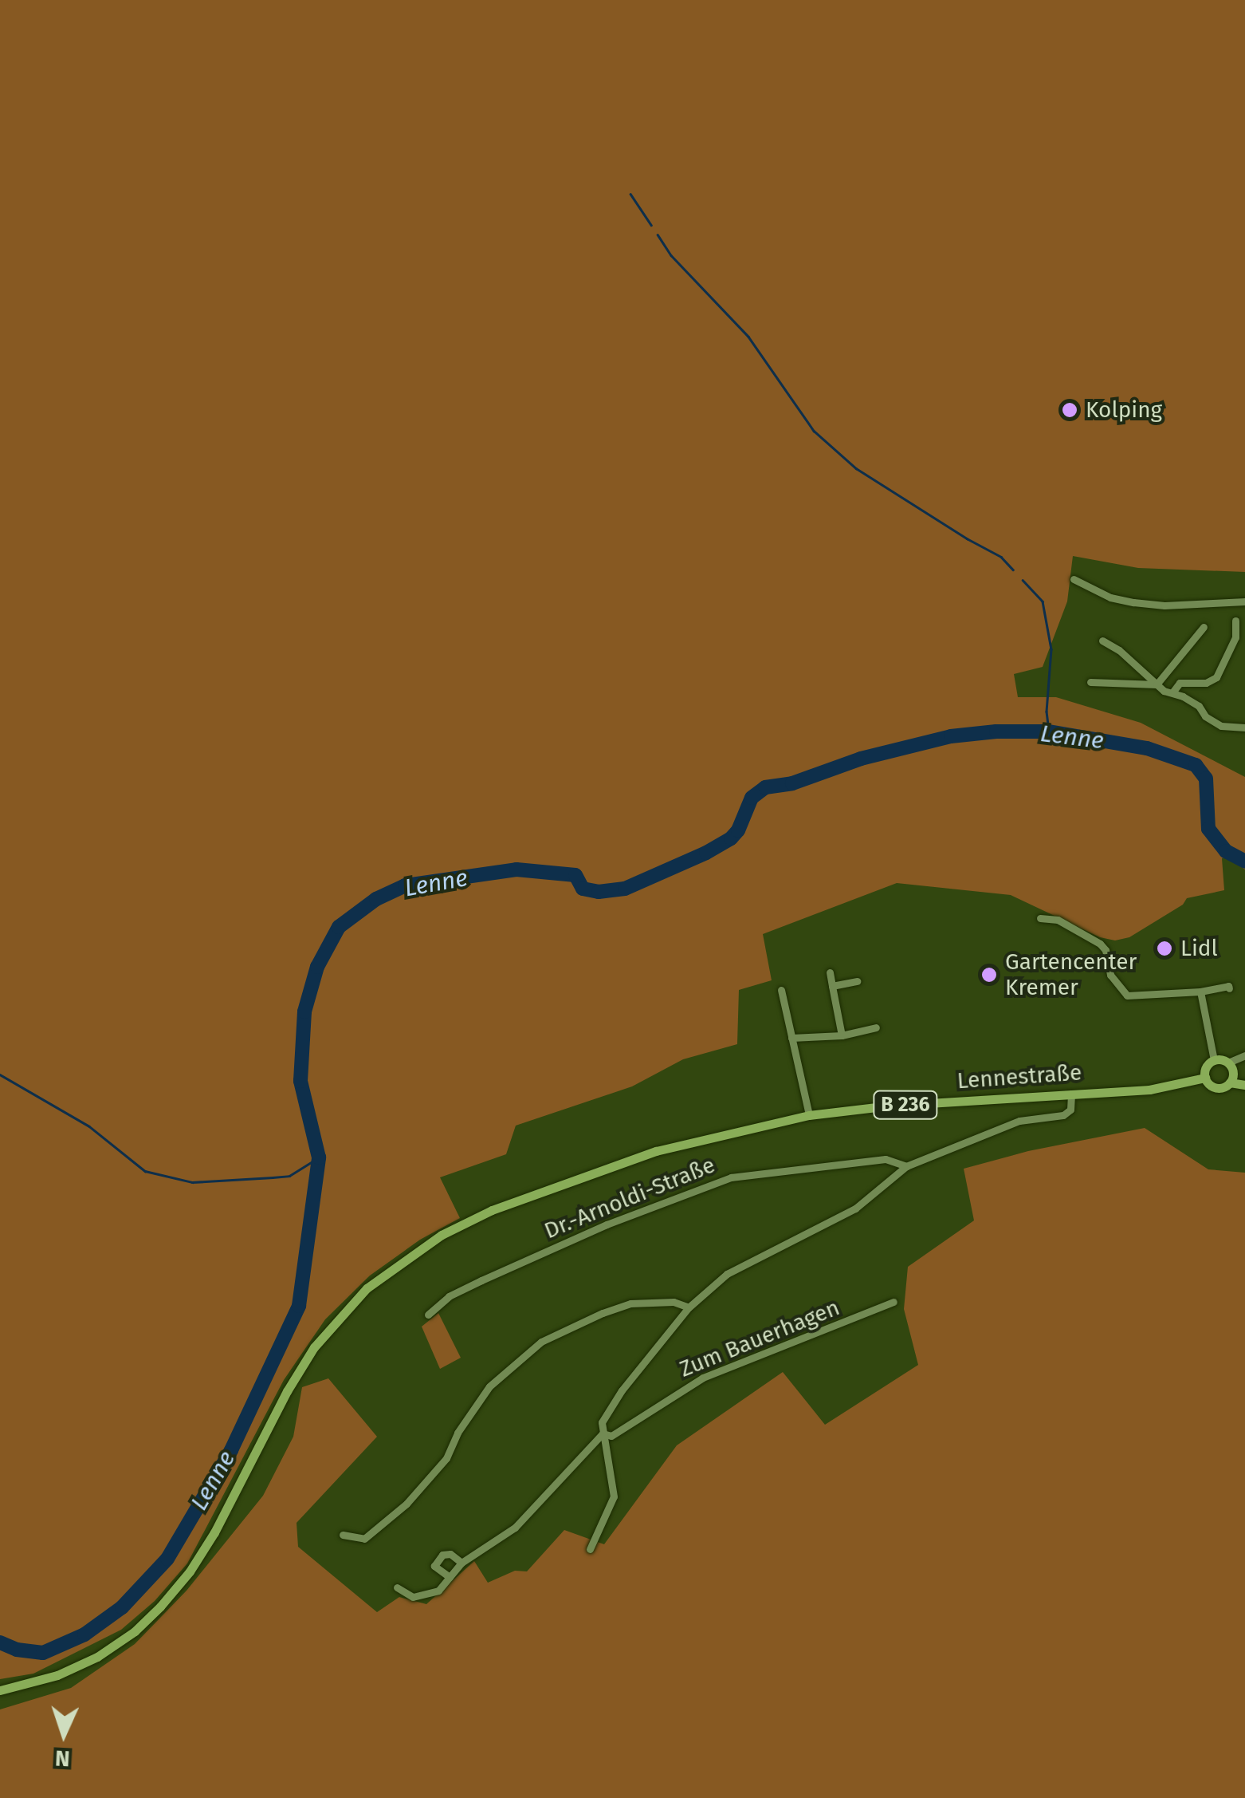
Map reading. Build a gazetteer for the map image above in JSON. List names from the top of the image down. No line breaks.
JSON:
{"streets":{"main road":["Lennestraße","B 236"],"street":["Dr.-Arnoldi-Straße","Zum Bauerhagen"]},"crossings":[["Lennestraße","B 236"],["Lennestraße","Dr.-Arnoldi-Straße"]],"water":["Lenne"],"places":["Kolping","Lidl","Gartencenter Kremer"],"north":"bottom"}
